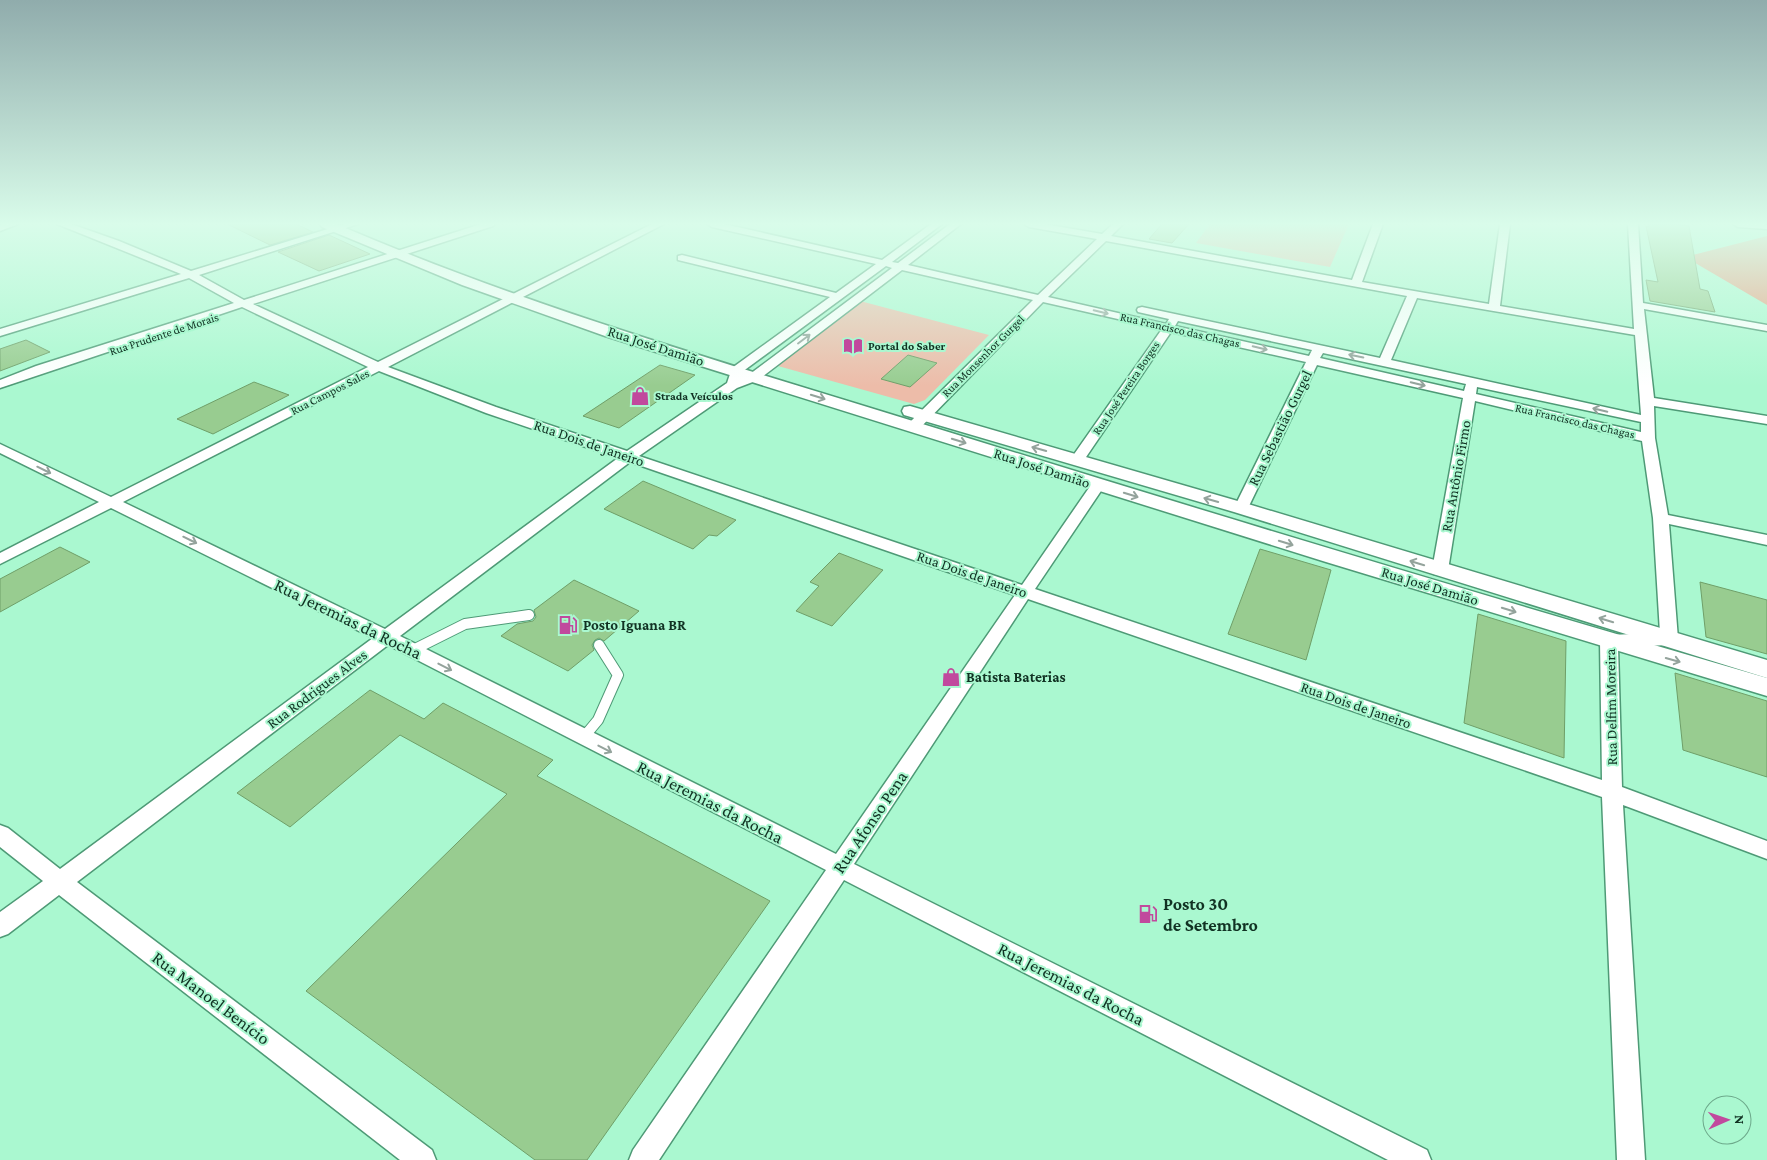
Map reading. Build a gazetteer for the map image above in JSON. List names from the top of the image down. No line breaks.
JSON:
{"streets":{"street":["Rua Francisco das Chagas","Rua Prudente de Morais","Rua José Damião","Rua Monsenhor Gurgel","Rua José Pereira Borges","Rua Campos Sales","Rua Sebastião Gurgel","Rua Dois de Janeiro","Rua Antônio Firmo","Rua Jeremias da Rocha","Rua Rodrigues Alves","Rua Delfim Moreira","Rua Afonso Pena","Rua Manoel Benício"]},"crossings":[["Rua Francisco das Chagas","Rua Monsenhor Gurgel"],["Rua Francisco das Chagas","Rua José Pereira Borges"],["Rua Francisco das Chagas","Rua Sebastião Gurgel"],["Rua Francisco das Chagas","Rua Antônio Firmo"],["Rua Prudente de Morais","Rua Dois de Janeiro"],["Rua José Damião","Rua Monsenhor Gurgel"],["Rua José Damião","Rua José Pereira Borges"],["Rua José Damião","Rua Campos Sales"],["Rua José Damião","Rua Sebastião Gurgel"],["Rua José Damião","Rua Antônio Firmo"],["Rua José Damião","Rua Rodrigues Alves"],["Rua José Damião","Rua Delfim Moreira"],["Rua José Damião","Rua Afonso Pena"],["Rua Campos Sales","Rua Dois de Janeiro"],["Rua Campos Sales","Rua Jeremias da Rocha"],["Rua Dois de Janeiro","Rua Rodrigues Alves"],["Rua Dois de Janeiro","Rua Delfim Moreira"],["Rua Dois de Janeiro","Rua Afonso Pena"],["Rua Jeremias da Rocha","Rua Rodrigues Alves"],["Rua Jeremias da Rocha","Rua Afonso Pena"],["Rua Rodrigues Alves","Rua Manoel Benício"]],"one_way":["Rua Jeremias da Rocha"],"places":{"library":["Portal do Saber"],"shop":["Strada Veículos","Batista Baterias"],"fuel station":["Posto Iguana BR","Posto 30 de Setembro"]},"north":"right"}
